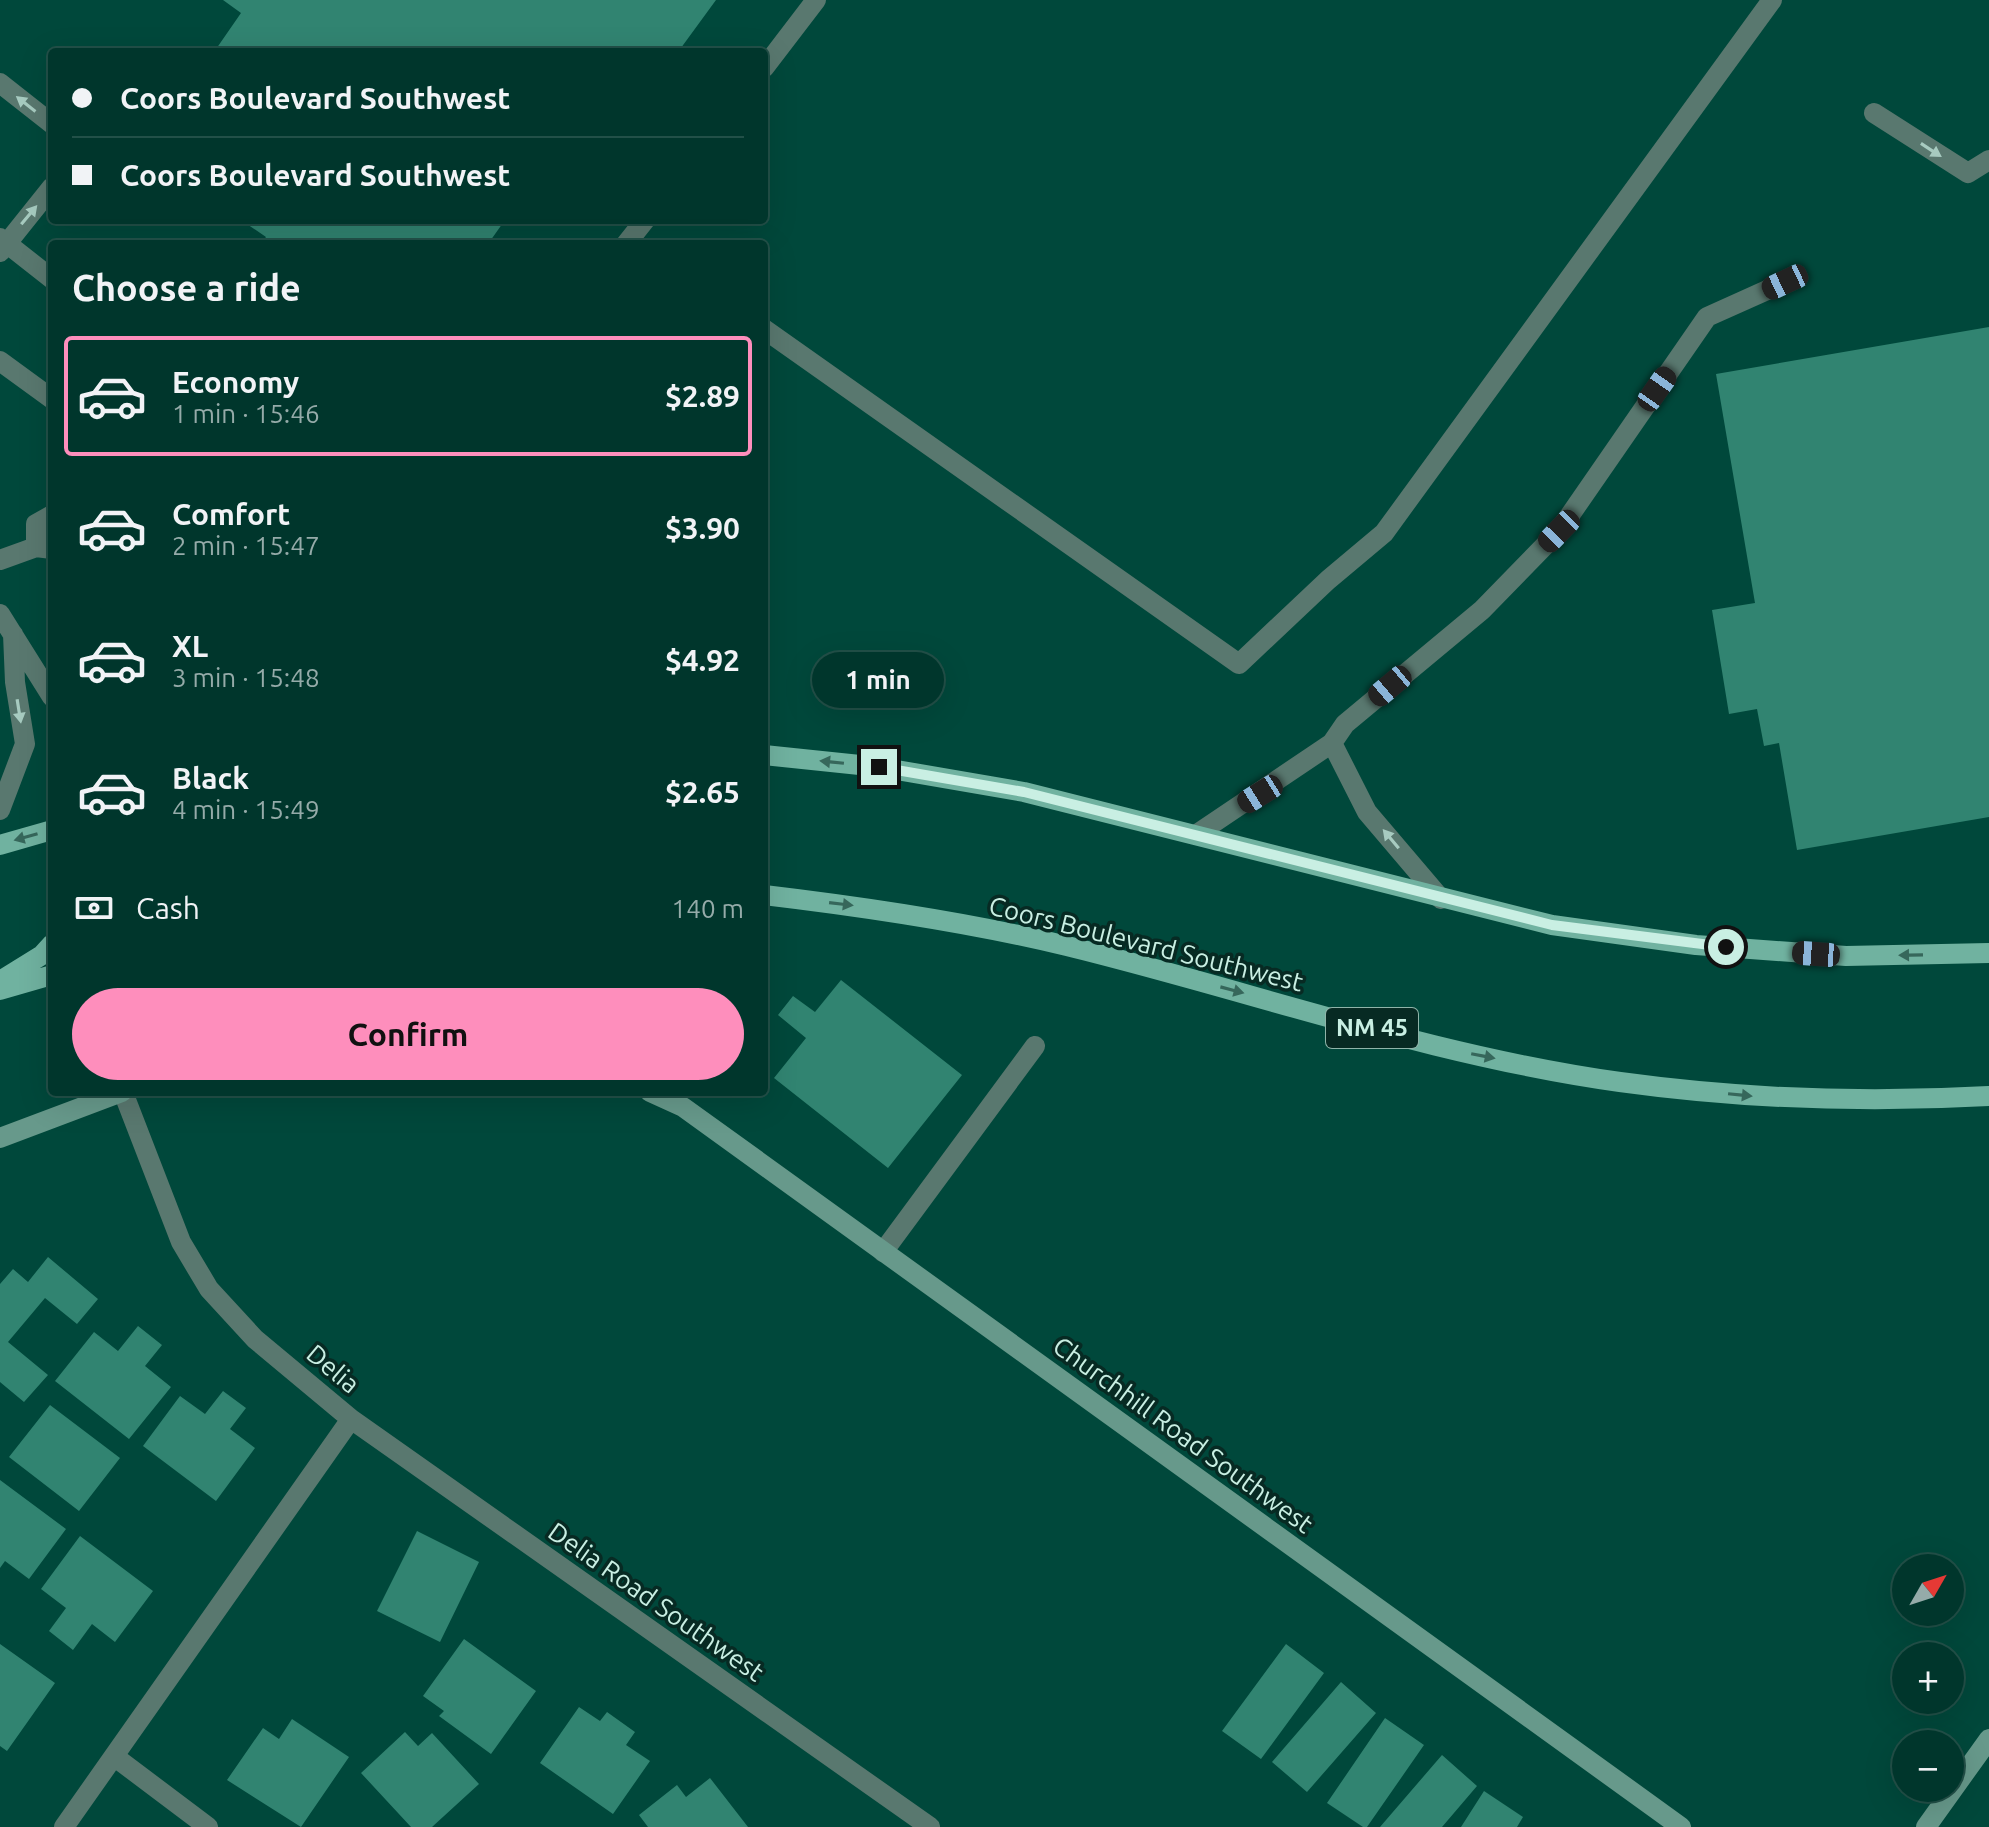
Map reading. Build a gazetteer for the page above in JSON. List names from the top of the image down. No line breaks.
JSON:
{"streets":{"main road":["Coors Boulevard Southwest","NM 45"],"street":["Delia","Churchhill Road Southwest","Delia Road Southwest"]},"crossings":[["Delia","Delia Road Southwest"]],"north":"top right","page":{"banner":["Coors Boulevard Southwest","Coors Boulevard Southwest"],"heading":"Choose a ride","list":[{"name":"Economy","note":"1 min · 15:46","value":"$2.89"},{"name":"Comfort","note":"2 min · 15:47","value":"$3.90"},{"name":"XL","note":"3 min · 15:48","value":"$4.92"},{"name":"Black","note":"4 min · 15:49","value":"$2.65"}],"bubble":"1 min","pay":["Cash","140 m"],"buttons":"Confirm","map_buttons":["+","−"]}}
